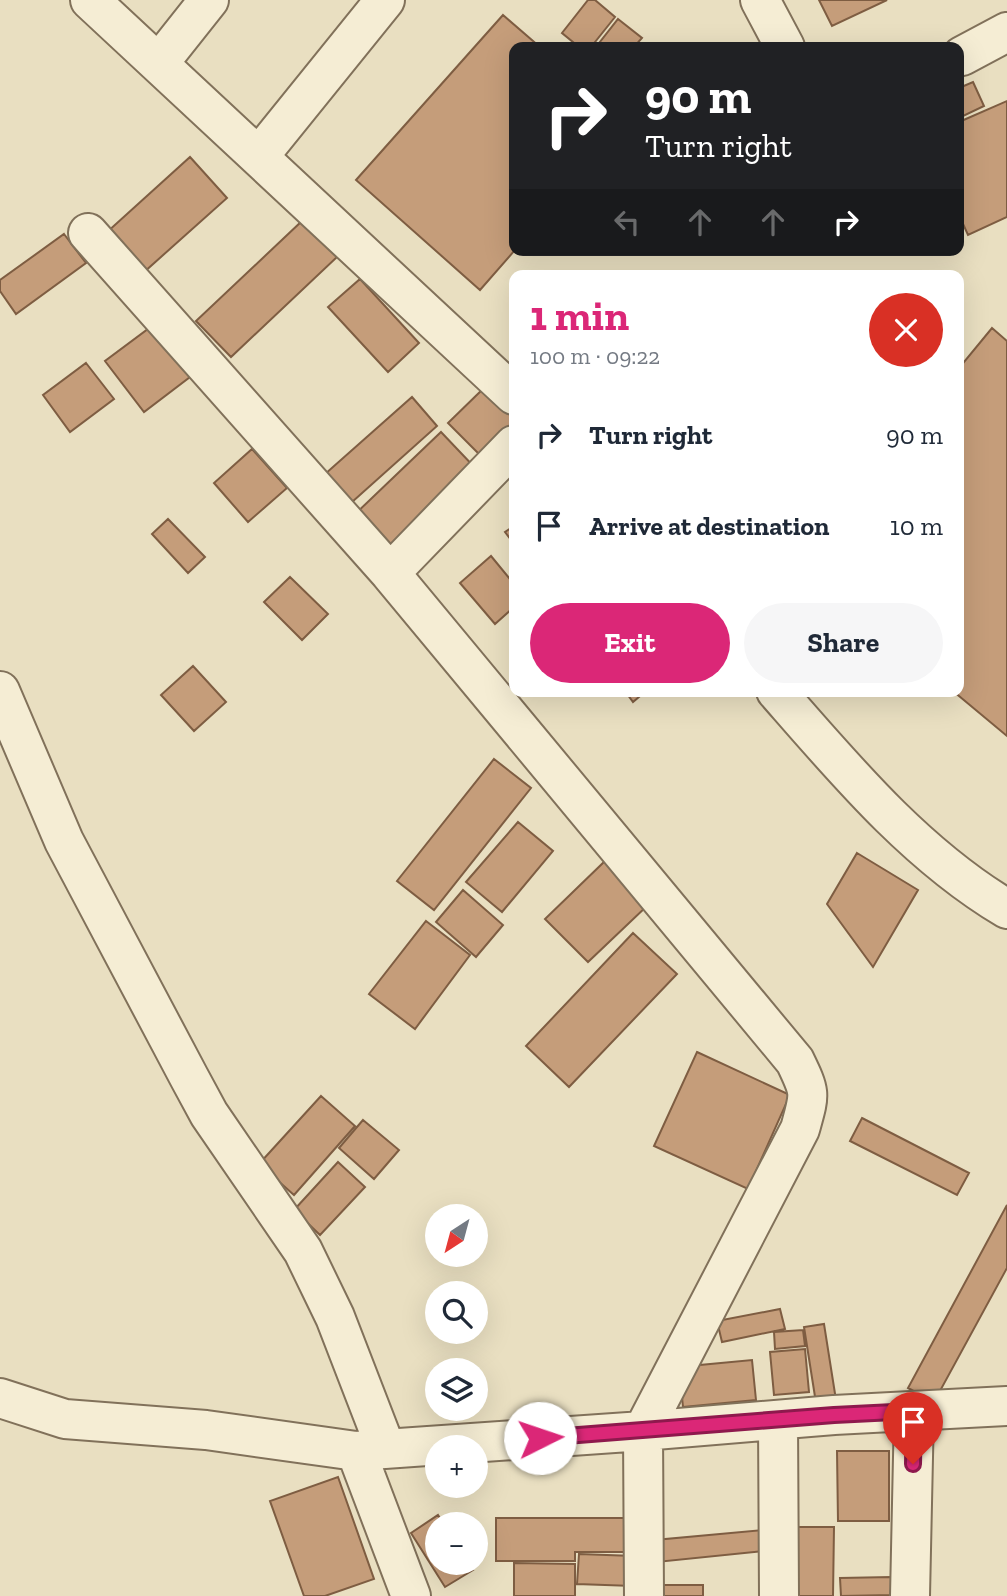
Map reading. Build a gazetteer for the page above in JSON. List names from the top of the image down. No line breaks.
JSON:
{"north":"bottom left","page":{"turn":["90 m","Turn right"],"heading":["1 min","100 m · 09:22"],"list":[{"name":"Turn right","value":"90 m"},{"name":"Arrive at destination","value":"10 m"}],"buttons":["Exit","Share"],"map_buttons":["+","−"]}}
